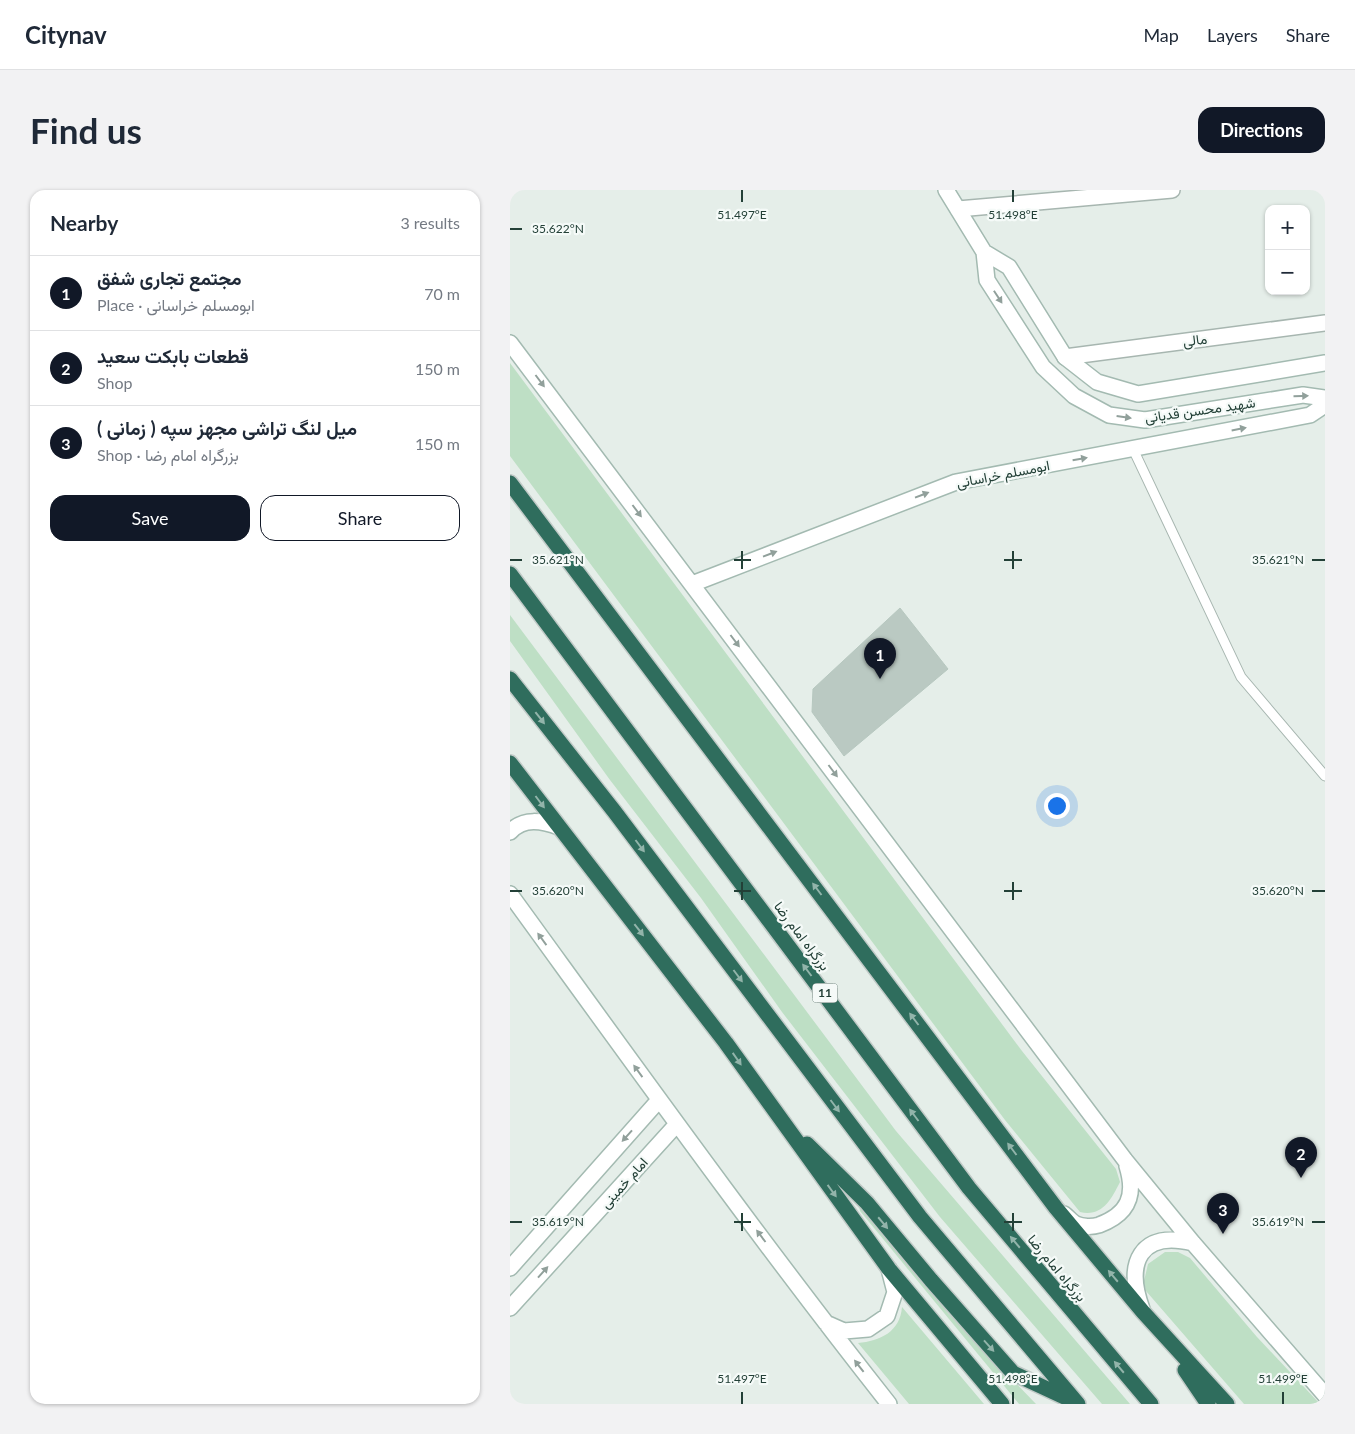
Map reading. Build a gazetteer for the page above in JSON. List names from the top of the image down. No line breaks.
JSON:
{"streets":{"highway":["بزرگراه امام رضا","11"],"main road":["مالی","شهید محسن قدیانی","ابومسلم خراسانی","امام خمینی"]},"crossings":[["مالی","شهید محسن قدیانی"]],"one_way":["شهید محسن قدیانی","ابومسلم خراسانی"],"page":{"header":"Citynav","nav":["Map","Layers","Share"],"buttons":["Directions",["Save","Share"]],"title":"Find us","heading":["Nearby","3 results"],"map_buttons":["+","−"],"list":[{"mark":"1","name":"مجتمع تجاری شفق","note":"Place · ابومسلم خراسانی","value":"70 m"},{"mark":"2","name":"قطعات بابکت سعید","note":"Shop","value":"150 m"},{"mark":"3","name":"میل لنگ تراشی مجهز سپه ( زمانی )","note":"Shop · بزرگراه امام رضا","value":"150 m"}],"pins":["1","2","3"]},"coordinates":["51.497°E","51.498°E","35.622°N","35.621°N","35.620°N","35.619°N","51.499°E"]}
